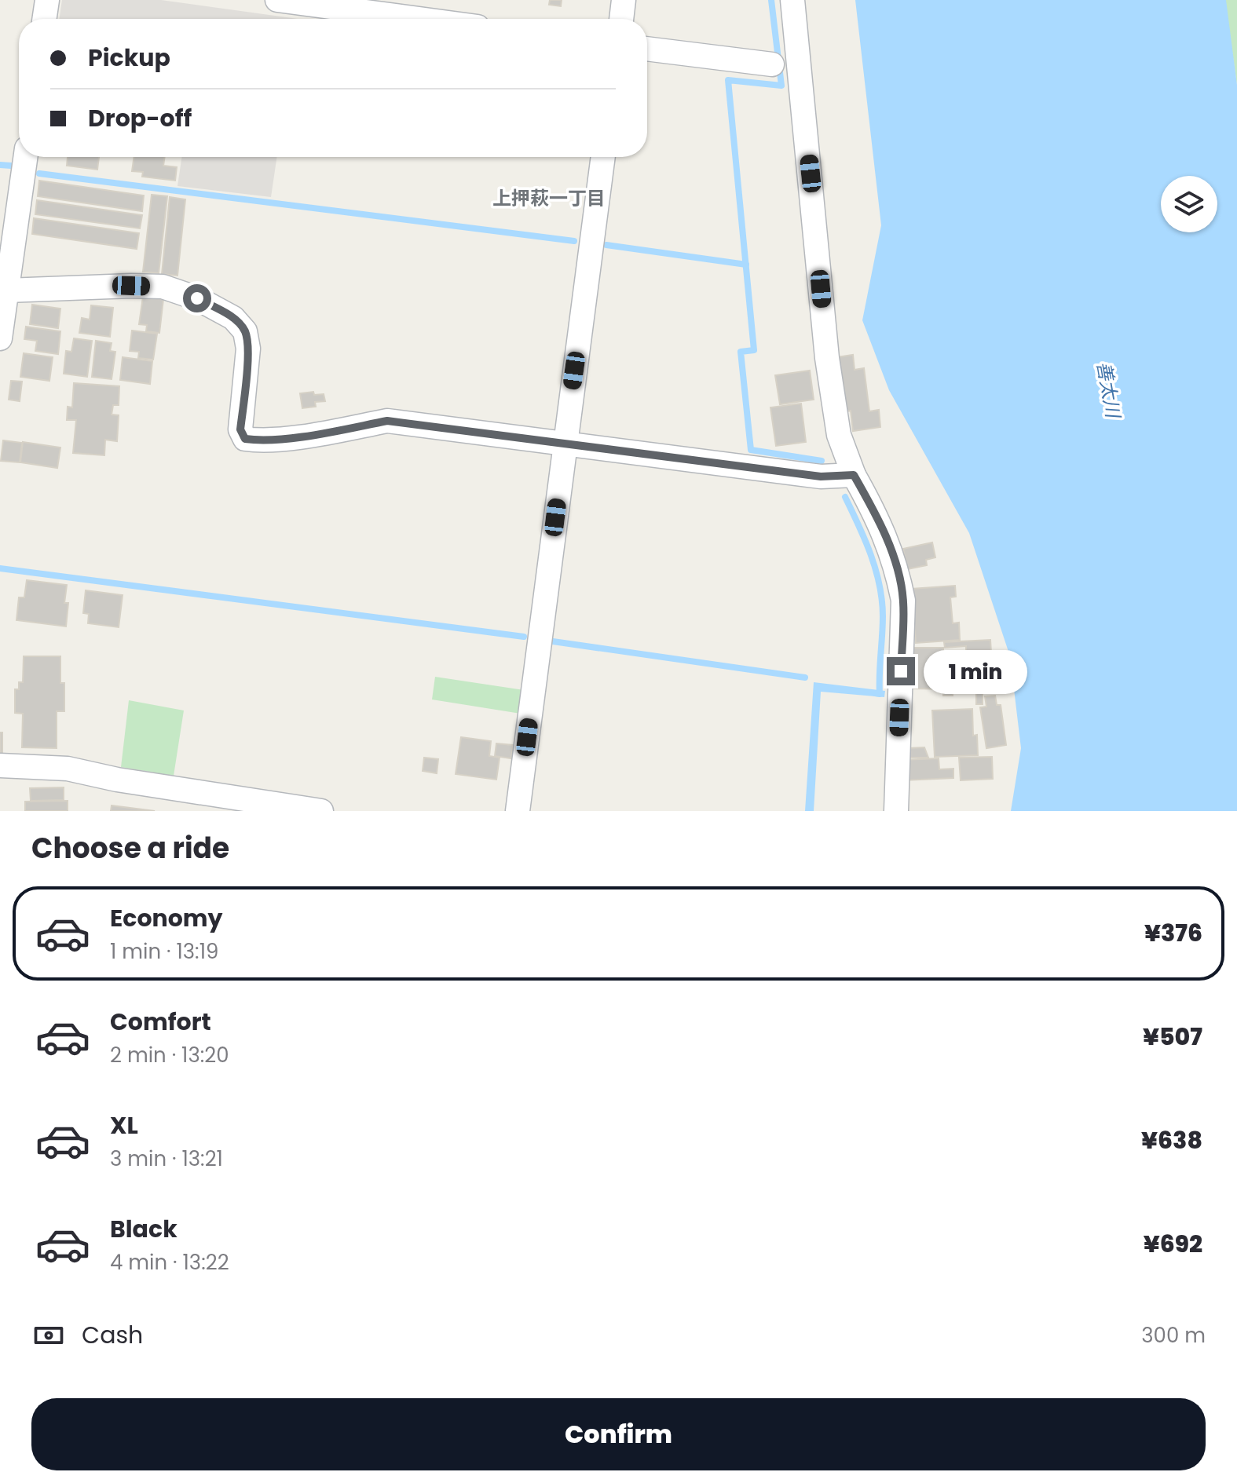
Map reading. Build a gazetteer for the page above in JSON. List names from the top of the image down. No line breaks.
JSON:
{"districts":["上押萩一丁目"],"water":["善太川"],"page":{"banner":["Pickup","Drop-off"],"bubble":"1 min","heading":"Choose a ride","list":[{"name":"Economy","note":"1 min · 13:19","value":"¥376"},{"name":"Comfort","note":"2 min · 13:20","value":"¥507"},{"name":"XL","note":"3 min · 13:21","value":"¥638"},{"name":"Black","note":"4 min · 13:22","value":"¥692"}],"pay":["Cash","300 m"],"buttons":"Confirm"}}
